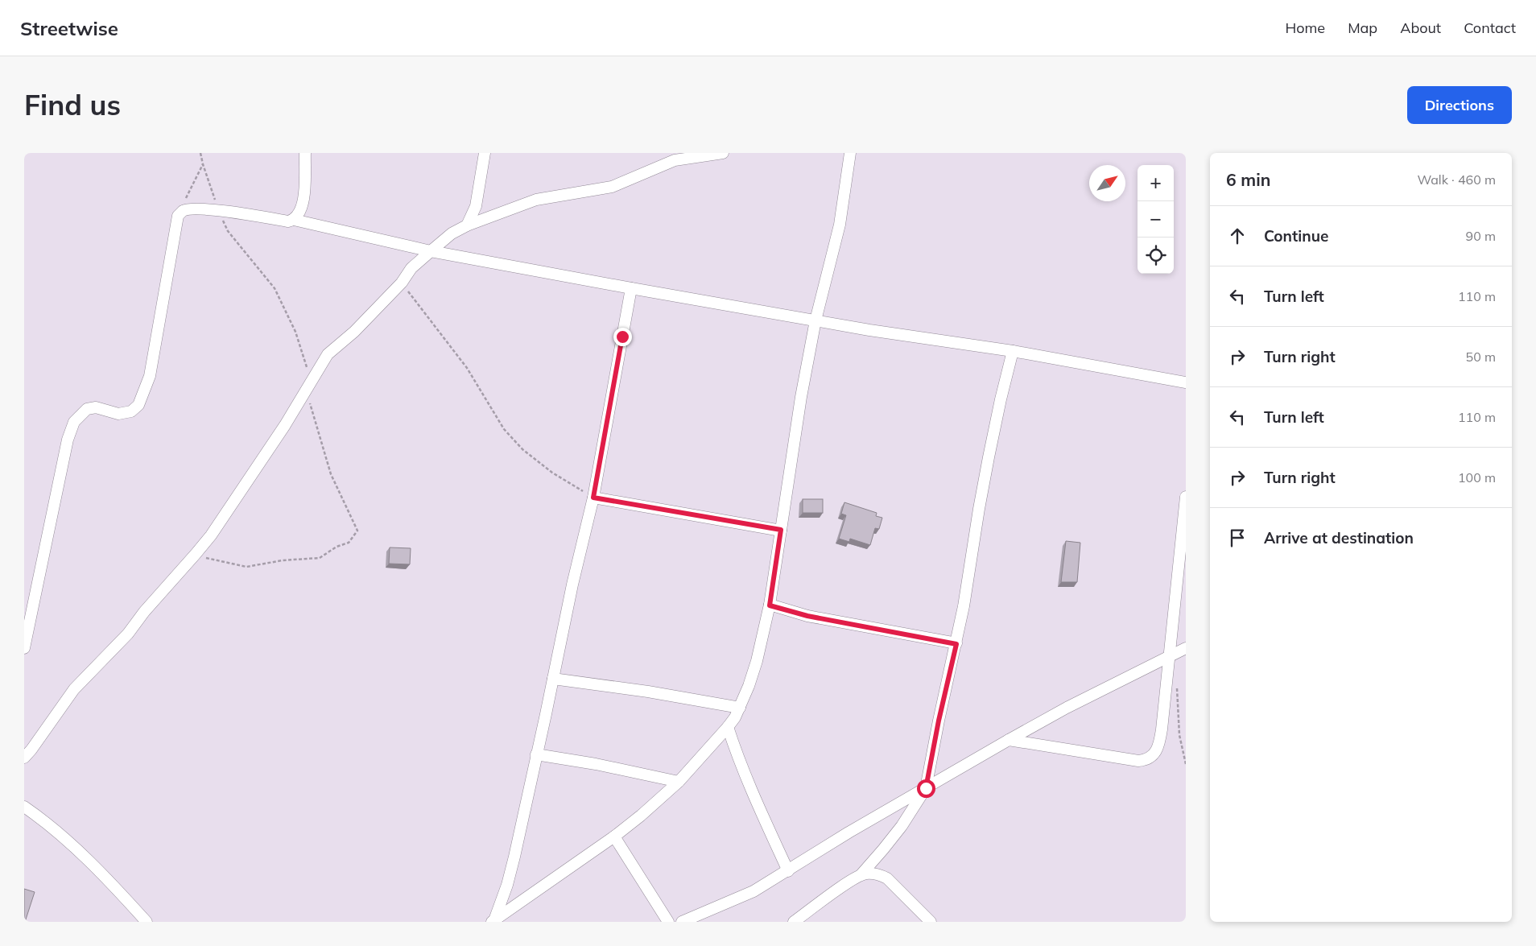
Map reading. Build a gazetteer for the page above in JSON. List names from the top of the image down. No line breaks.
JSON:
{"north":"top right","page":{"header":"Streetwise","nav":["Home","Map","About","Contact"],"buttons":"Directions","title":"Find us","heading":["6 min","Walk · 460 m"],"map_buttons":["+","−"],"list":[["Continue","90 m"],["Turn left","110 m"],["Turn right","50 m"],["Turn left","110 m"],["Turn right","100 m"],"Arrive at destination"]}}
